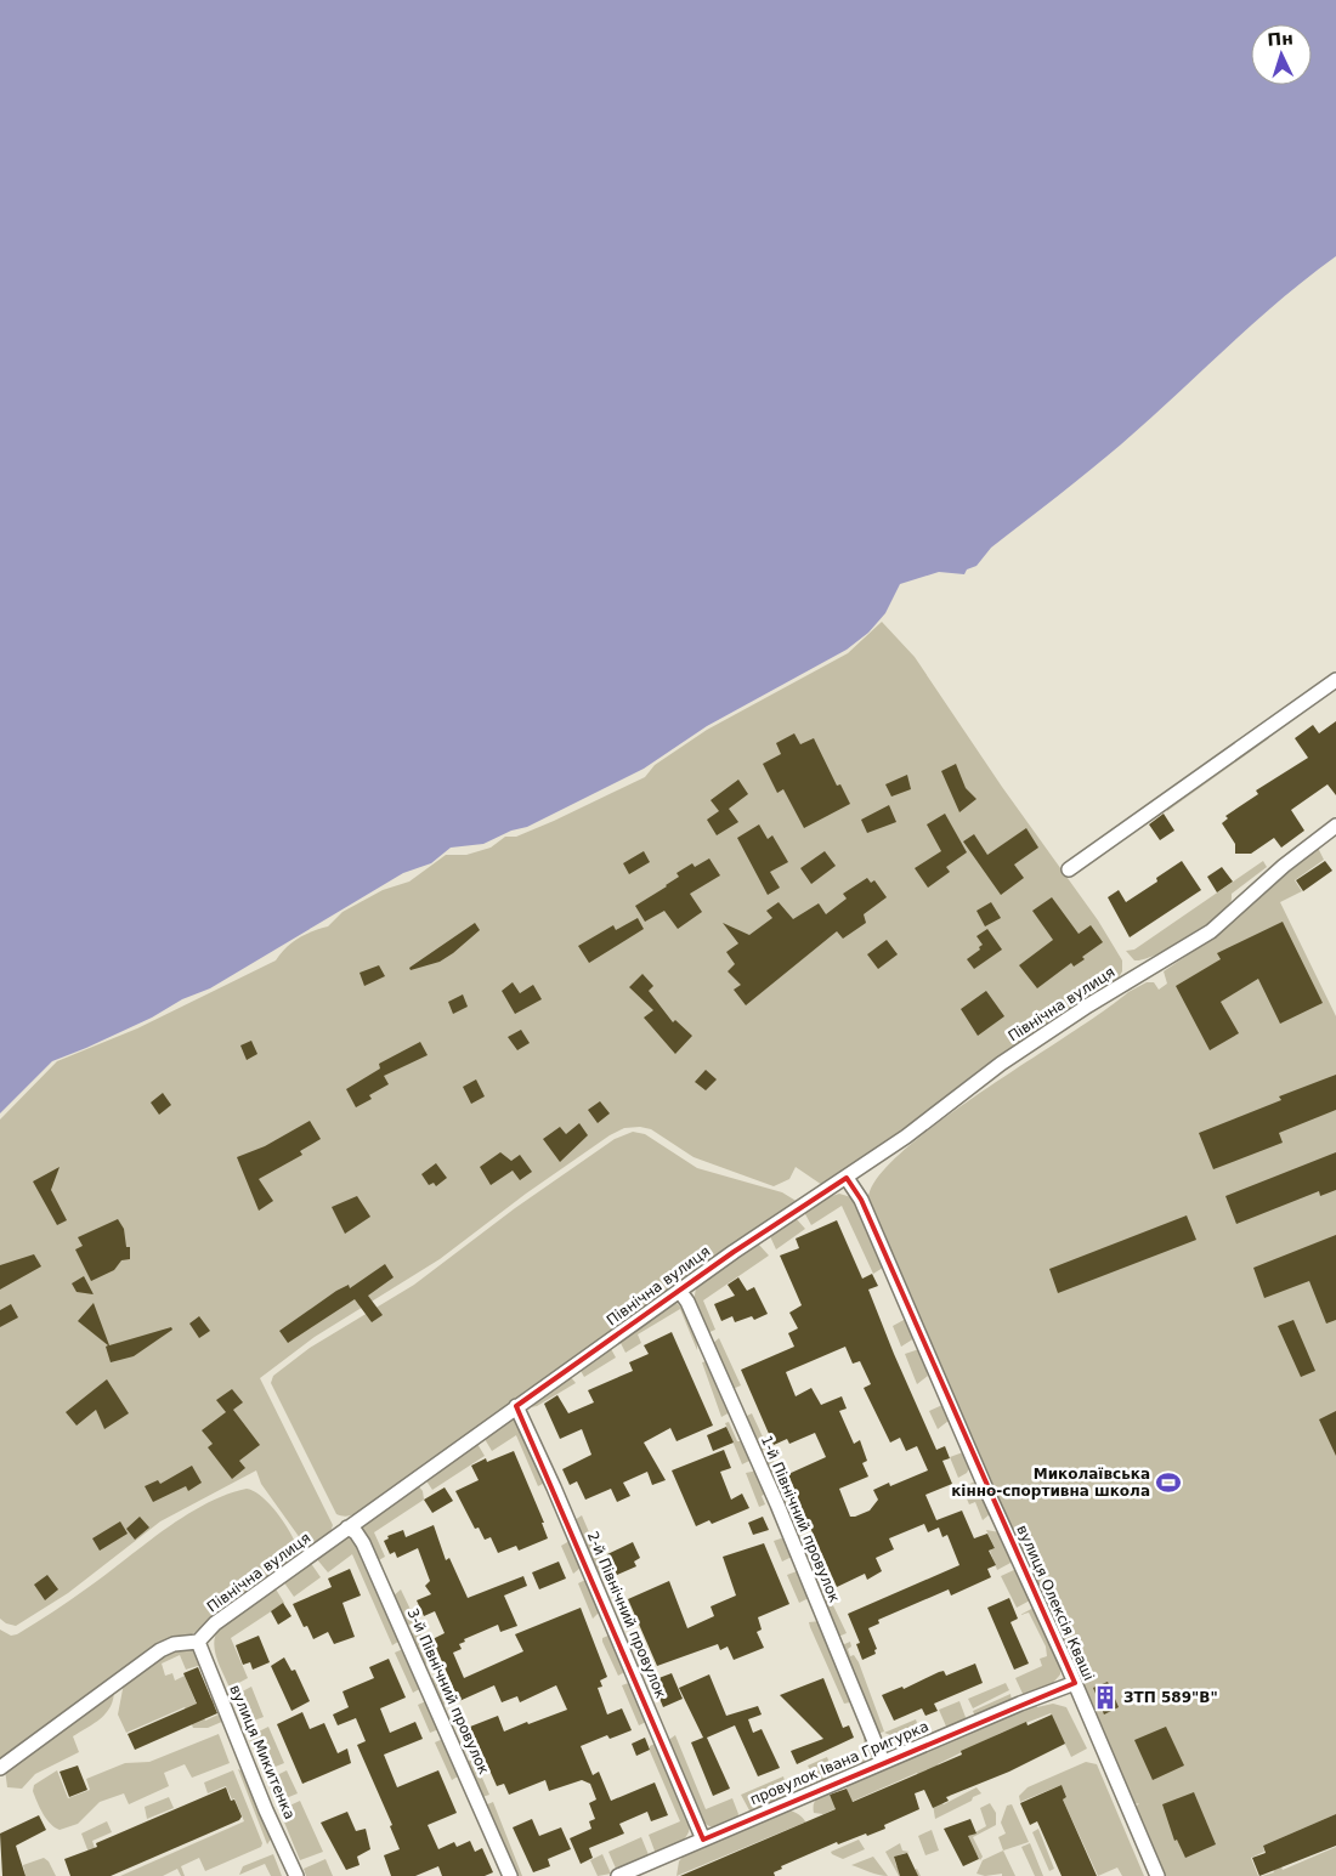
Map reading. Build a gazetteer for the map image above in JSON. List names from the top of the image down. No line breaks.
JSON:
{"streets":{"street":["Північна вулиця","1-й Північний провулок","вулиця Олексія Кваші","2-й Північний провулок","3-й Північний провулок","вулиця Микитенка","провулок Івана Григурка"]},"crossings":[["Північна вулиця","1-й Північний провулок"],["Північна вулиця","вулиця Олексія Кваші"],["Північна вулиця","2-й Північний провулок"],["Північна вулиця","3-й Північний провулок"],["Північна вулиця","вулиця Микитенка"],["1-й Північний провулок","провулок Івана Григурка"],["вулиця Олексія Кваші","провулок Івана Григурка"],["2-й Північний провулок","провулок Івана Григурка"]],"places":{"sports":["Миколаївська кінно-спортивна школа"],"building":["ЗТП 589\"В\""]},"north":"top"}
